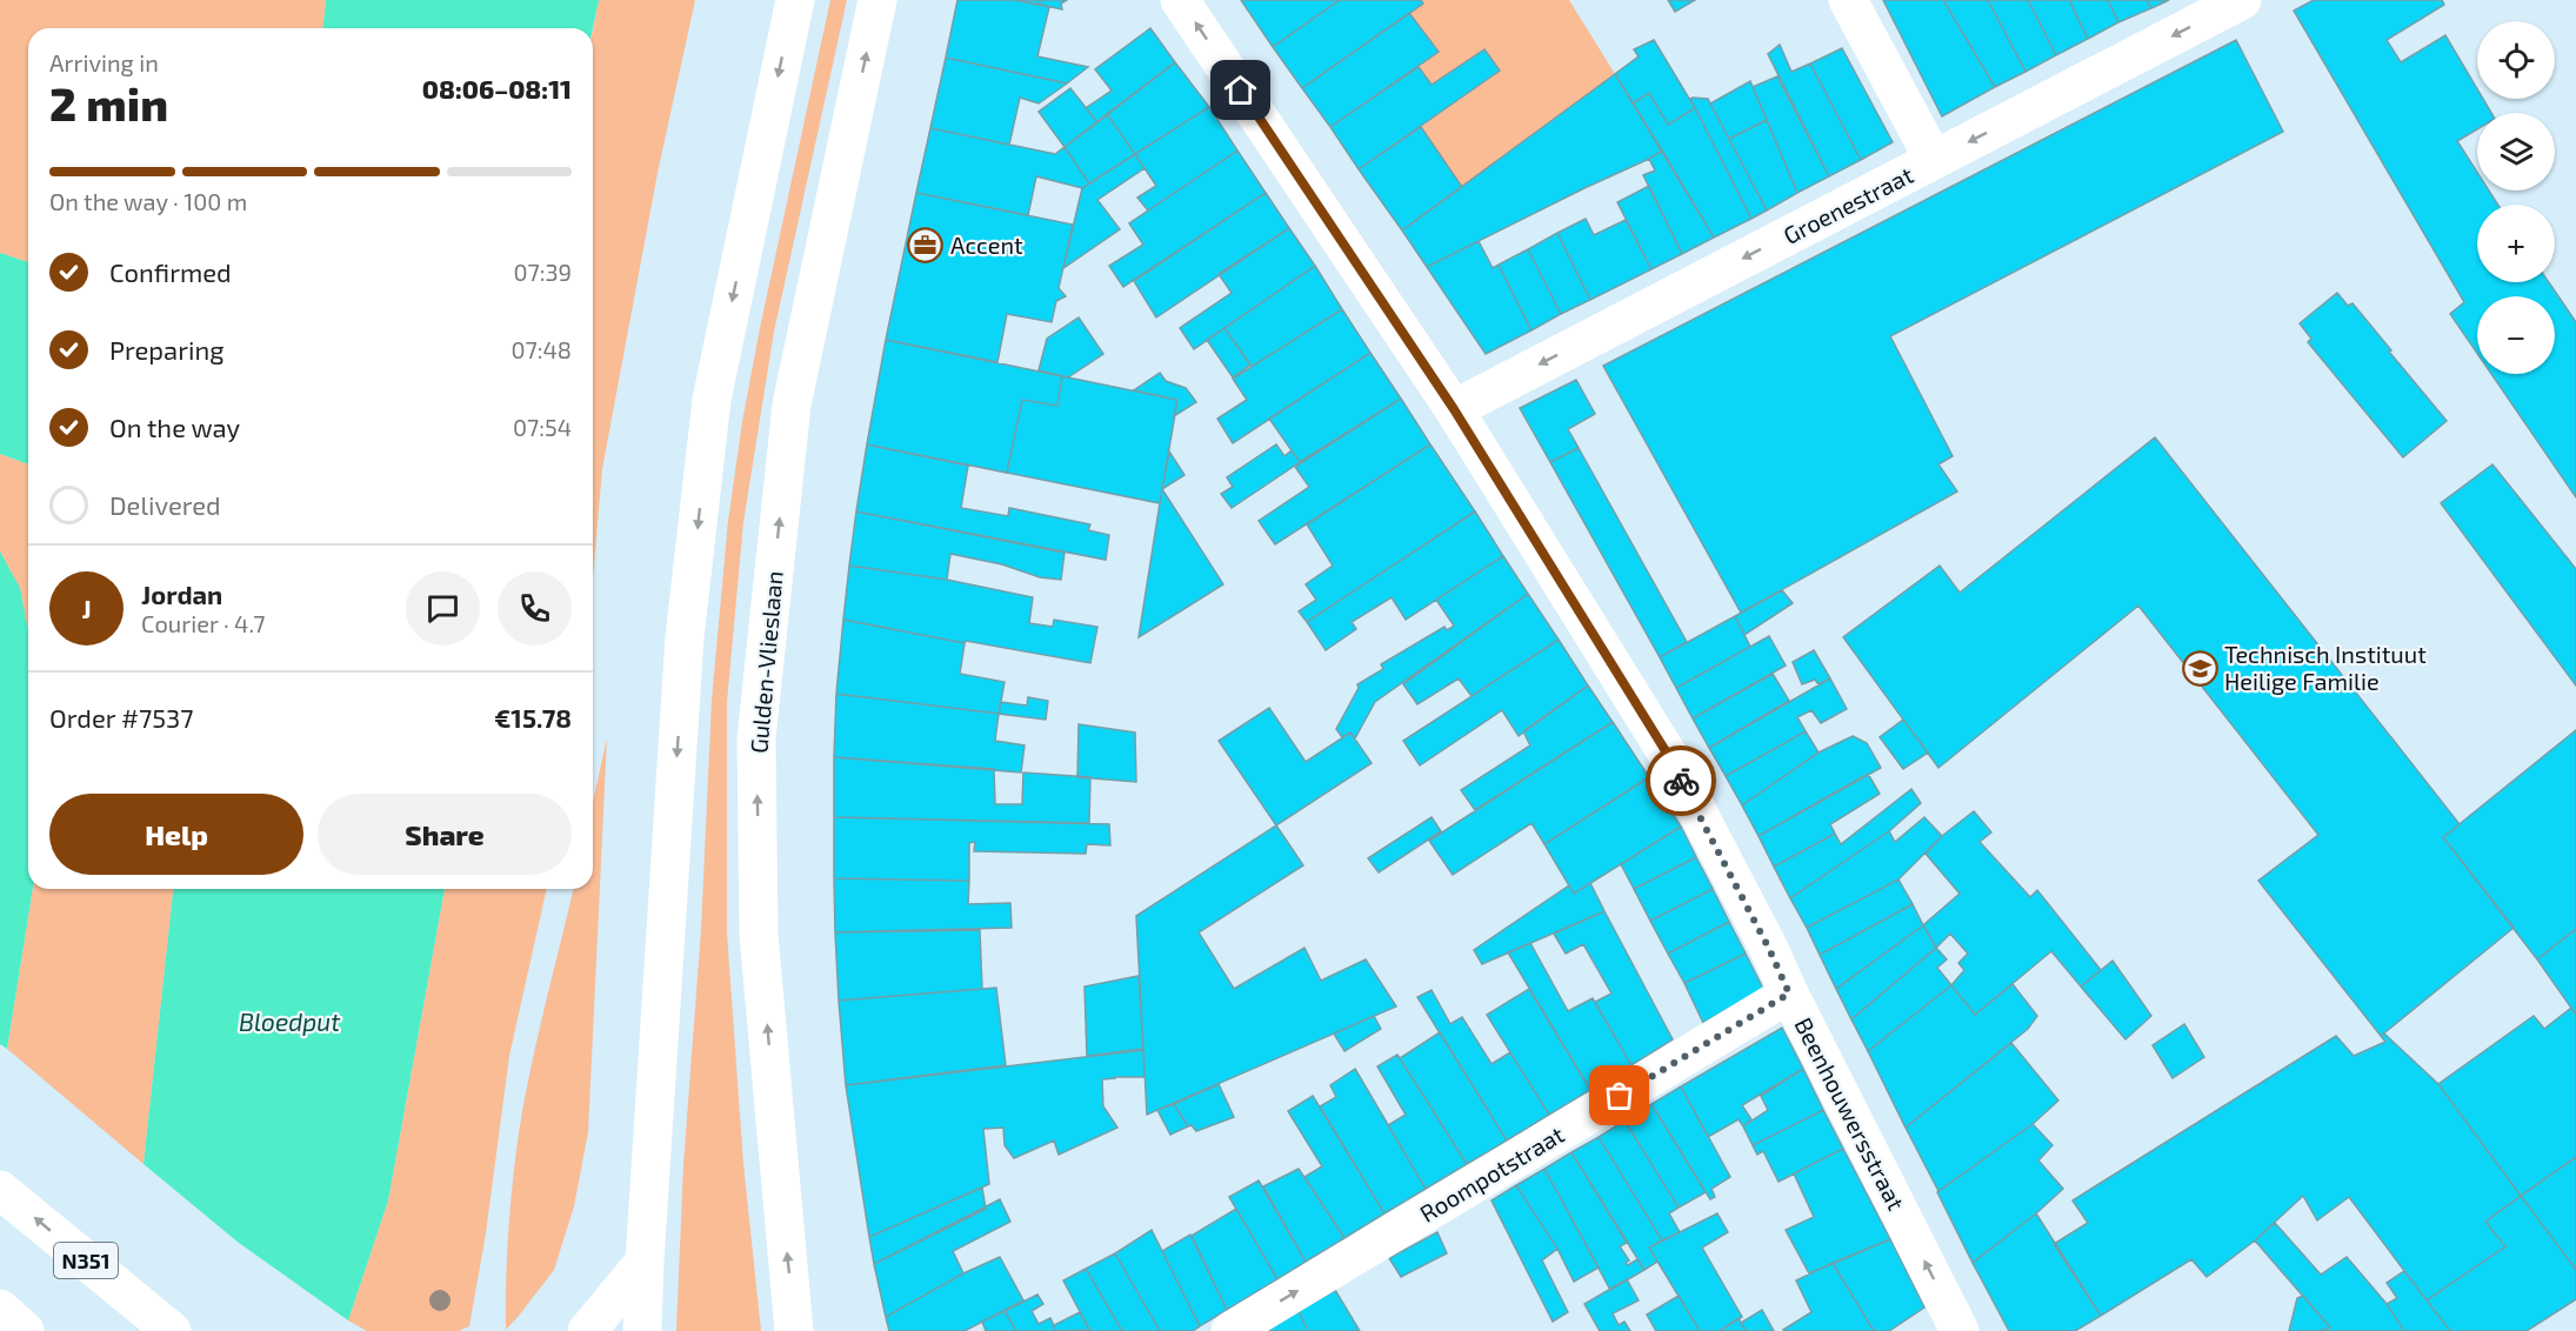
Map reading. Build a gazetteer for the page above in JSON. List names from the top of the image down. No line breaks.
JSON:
{"streets":{"street":["Groenestraat","Gulden-Vlieslaan","Beenhouwersstraat","Roompotstraat","N351"]},"crossings":[["Groenestraat","Beenhouwersstraat"],["Beenhouwersstraat","Roompotstraat"]],"one_way":["Groenestraat","Beenhouwersstraat","Roompotstraat"],"water":["Bloedput"],"places":{"office":["Accent"],"school or university":["Technisch Instituut Heilige Familie"]},"page":{"map_buttons":["+","−"],"heading":["2 min","Arriving in","08:06–08:11"],"panel":["Jordan","Courier · 4.7","Order #7537","€15.78"],"bar":"On the way · 100 m","list":[["Confirmed","07:39"],["Preparing","07:48"],["On the way","07:54"],"Delivered"],"round":"J","buttons":["Help","Share"]}}
